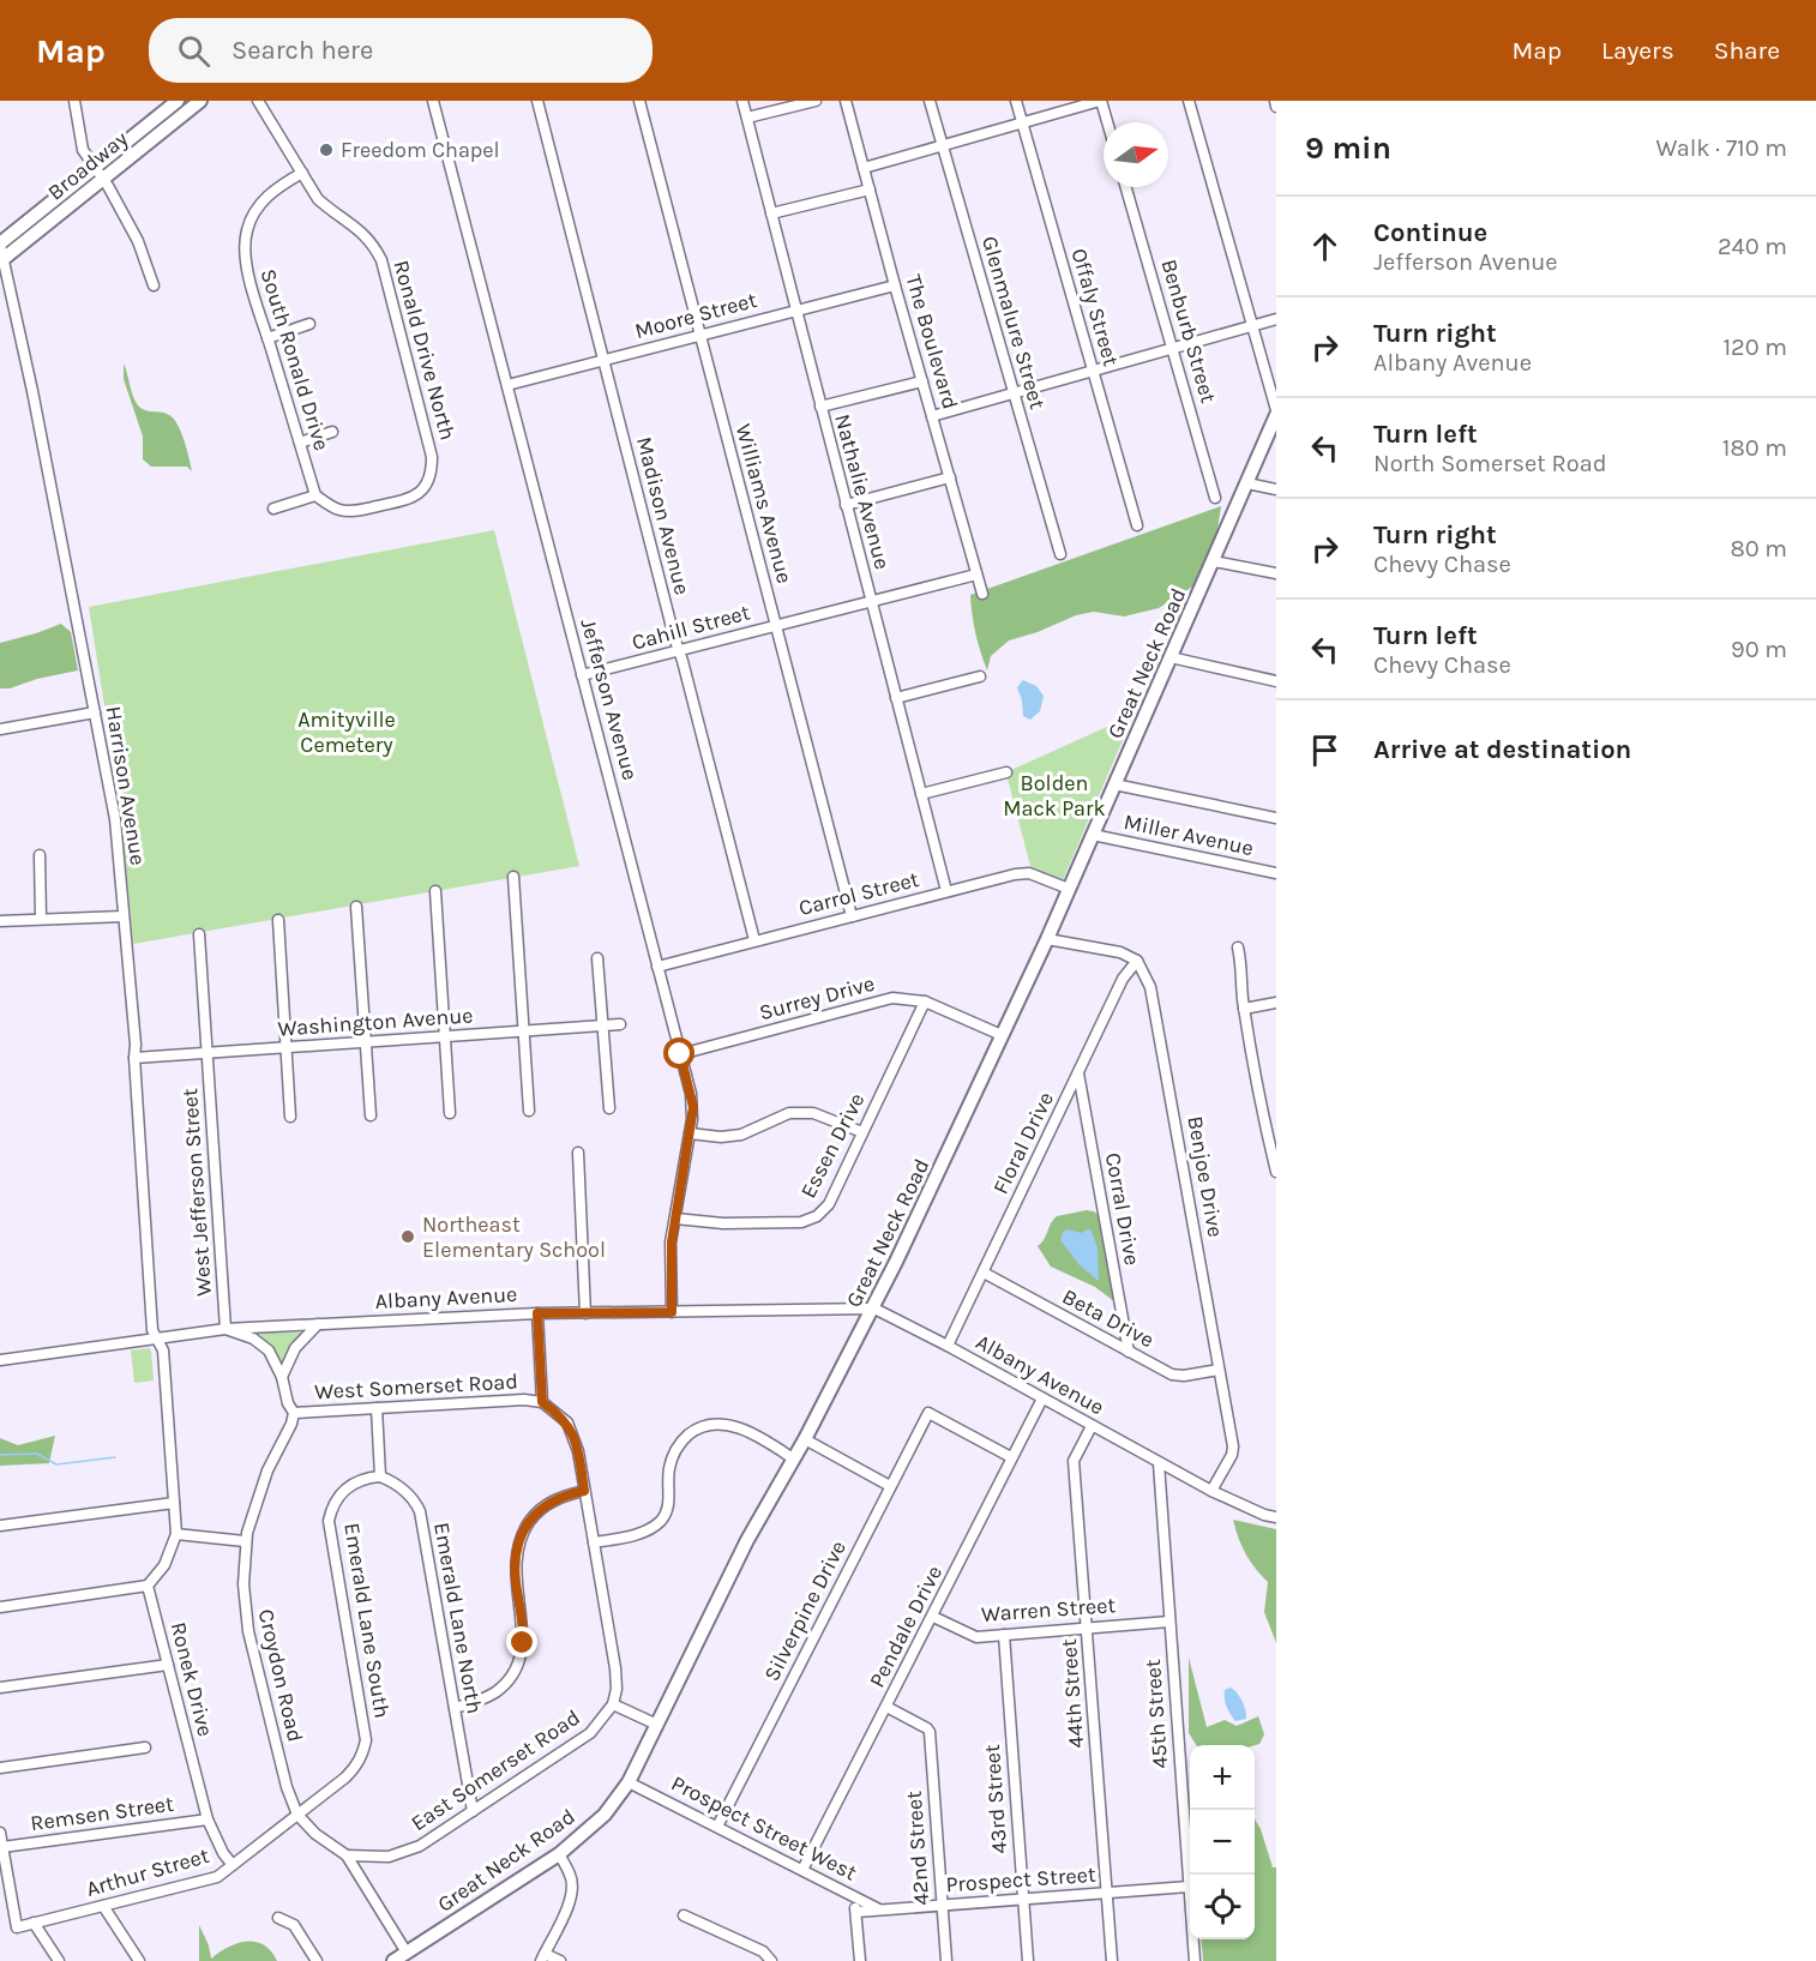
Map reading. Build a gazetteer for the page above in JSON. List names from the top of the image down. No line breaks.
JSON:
{"streets":{"main road":["Broadway","Great Neck Road"],"street":["Offaly Street","Moore Street","Glenmalure Street","Benburb Street","The Boulevard","Ronald Drive North","South Ronald Drive","Nathalie Avenue","Williams Avenue","Madison Avenue","Cahill Street","Jefferson Avenue","Harrison Avenue","Miller Avenue","Carrol Street","Surrey Drive","Washington Avenue","Floral Drive","Essen Drive","Benjoe Drive","West Jefferson Street","Corral Drive","Albany Avenue","Beta Drive","West Somerset Road","Warren Street","Silverpine Drive","Emerald Lane North","Emerald Lane South","Pendale Drive","Croydon Road","Ronek Drive","44th Street","45th Street","East Somerset Road","43rd Street","Remsen Street","Prospect Street West","42nd Street","Arthur Street","Prospect Street"]},"crossings":[["Broadway","Harrison Avenue"],["Moore Street","The Boulevard"],["Moore Street","Nathalie Avenue"],["Moore Street","Williams Avenue"],["Moore Street","Madison Avenue"],["Moore Street","Jefferson Avenue"],["The Boulevard","Cahill Street"],["Ronald Drive North","South Ronald Drive"],["Nathalie Avenue","Cahill Street"],["Nathalie Avenue","Carrol Street"],["Williams Avenue","Cahill Street"],["Williams Avenue","Carrol Street"],["Madison Avenue","Cahill Street"],["Madison Avenue","Carrol Street"],["Cahill Street","Jefferson Avenue"],["Great Neck Road","Miller Avenue"],["Great Neck Road","Carrol Street"],["Great Neck Road","Surrey Drive"],["Great Neck Road","Albany Avenue"],["Great Neck Road","Croydon Road"],["Great Neck Road","Prospect Street West"],["Jefferson Avenue","Carrol Street"],["Jefferson Avenue","Surrey Drive"],["Jefferson Avenue","Essen Drive"],["Jefferson Avenue","Albany Avenue"],["Harrison Avenue","Washington Avenue"],["Harrison Avenue","Albany Avenue"],["Surrey Drive","Essen Drive"],["Washington Avenue","West Jefferson Street"],["Floral Drive","Benjoe Drive"],["Floral Drive","Corral Drive"],["Floral Drive","Albany Avenue"],["Floral Drive","Beta Drive"],["Benjoe Drive","Albany Avenue"],["Benjoe Drive","Beta Drive"],["West Jefferson Street","Albany Avenue"],["Corral Drive","Beta Drive"],["Albany Avenue","Pendale Drive"],["Albany Avenue","44th Street"],["Albany Avenue","45th Street"],["West Somerset Road","Croydon Road"],["Warren Street","Pendale Drive"],["Warren Street","44th Street"],["Warren Street","45th Street"],["Warren Street","43rd Street"],["Silverpine Drive","Pendale Drive"],["Silverpine Drive","Prospect Street West"],["Emerald Lane North","Emerald Lane South"],["Emerald Lane North","East Somerset Road"],["Emerald Lane South","Croydon Road"],["Emerald Lane South","Arthur Street"],["Pendale Drive","Prospect Street West"],["Pendale Drive","42nd Street"],["Croydon Road","East Somerset Road"],["Croydon Road","Arthur Street"],["Ronek Drive","Remsen Street"],["Ronek Drive","Arthur Street"],["44th Street","Prospect Street"],["45th Street","Prospect Street"],["43rd Street","Prospect Street"],["Remsen Street","Arthur Street"],["Prospect Street West","Prospect Street"],["42nd Street","Prospect Street"]],"parks":["Amityville Cemetery","Bolden Mack Park"],"places":["Freedom Chapel","Northeast Elementary School"],"north":"right","page":{"header":"Map","search":"Search here","nav":["Map","Layers","Share"],"heading":["9 min","Walk · 710 m"],"list":[["Continue","Jefferson Avenue","240 m"],["Turn right","Albany Avenue","120 m"],["Turn left","North Somerset Road","180 m"],["Turn right","Chevy Chase","80 m"],["Turn left","Chevy Chase","90 m"],"Arrive at destination"],"map_buttons":["+","−"]}}
